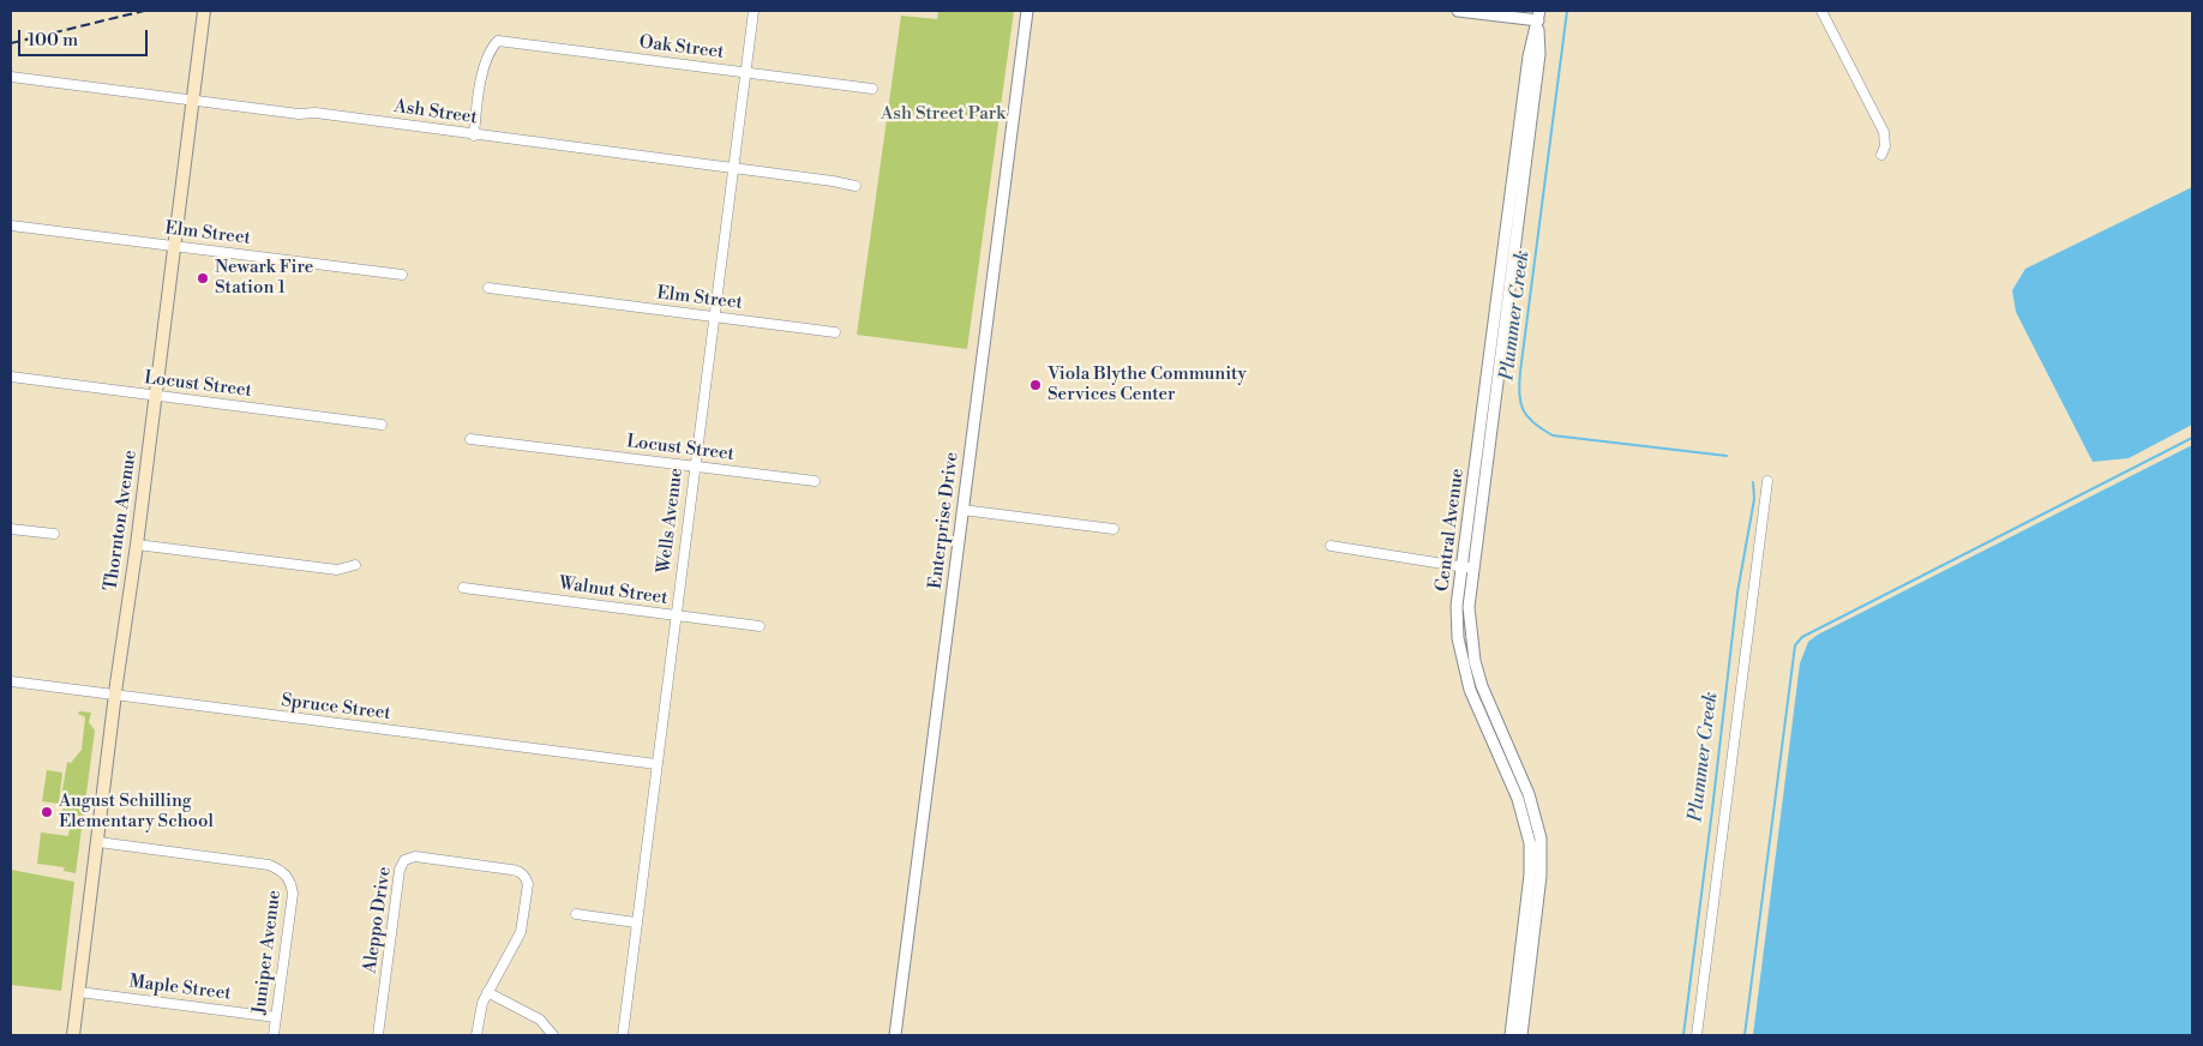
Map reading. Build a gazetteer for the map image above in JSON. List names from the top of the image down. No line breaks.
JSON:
{"streets":{"main road":["Thornton Avenue"],"street":["Oak Street","Ash Street","Elm Street","Locust Street","Wells Avenue","Enterprise Drive","Central Avenue","Walnut Street","Spruce Street","Aleppo Drive","Juniper Avenue","Maple Street"]},"crossings":[["Oak Street","Ash Street"],["Oak Street","Wells Avenue"],["Ash Street","Thornton Avenue"],["Ash Street","Wells Avenue"],["Elm Street","Thornton Avenue"],["Elm Street","Wells Avenue"],["Locust Street","Thornton Avenue"],["Locust Street","Wells Avenue"],["Thornton Avenue","Spruce Street"],["Thornton Avenue","Juniper Avenue"],["Thornton Avenue","Maple Street"],["Wells Avenue","Walnut Street"],["Wells Avenue","Spruce Street"],["Juniper Avenue","Maple Street"]],"water":["Plummer Creek"],"parks":["Ash Street Park"],"places":["Newark Fire Station 1","Viola Blythe Community Services Center","August Schilling Elementary School"],"scale_bar":"100 m"}
